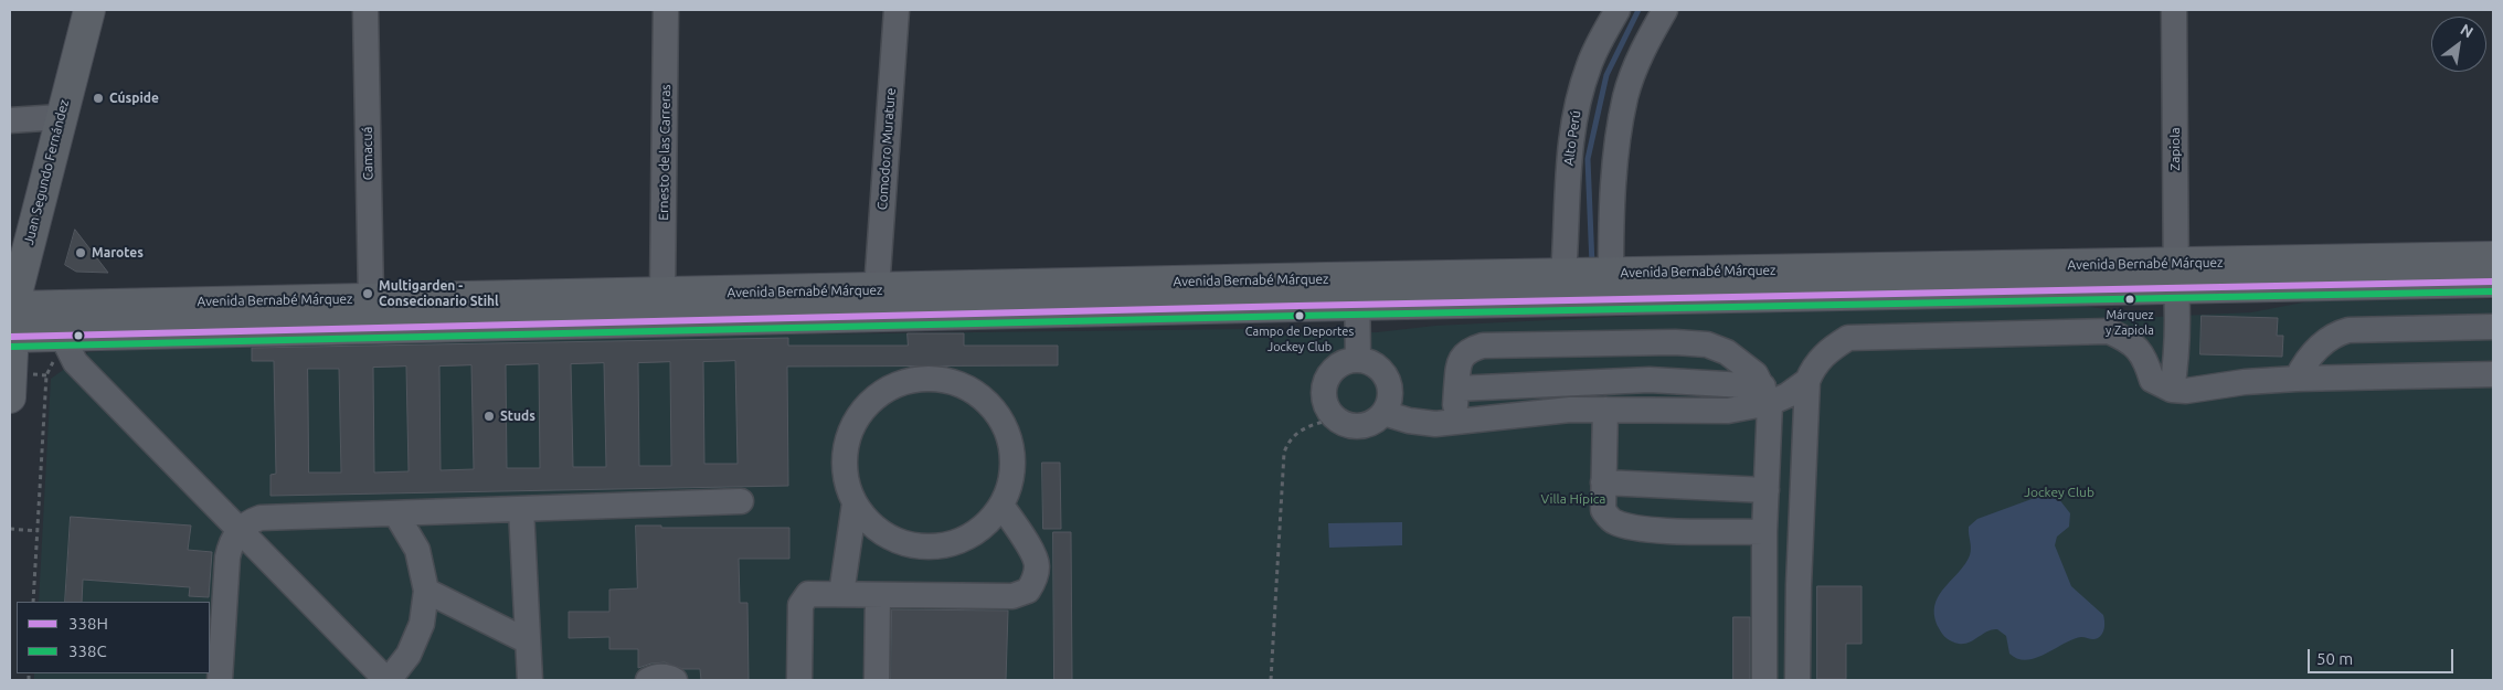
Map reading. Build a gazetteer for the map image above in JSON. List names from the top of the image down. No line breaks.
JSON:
{"streets":{"main road":["Juan Segundo Fernández","Avenida Bernabé Márquez"],"street":["Alto Perú","Comodoro Murature","Zapiola","Ernesto de las Carreras","Camacuá"]},"crossings":[["Alto Perú","Avenida Bernabé Márquez"],["Comodoro Murature","Avenida Bernabé Márquez"],["Zapiola","Avenida Bernabé Márquez"],["Ernesto de las Carreras","Avenida Bernabé Márquez"],["Camacuá","Avenida Bernabé Márquez"],["Juan Segundo Fernández","Avenida Bernabé Márquez"]],"parks":["Jockey Club","Villa Hípica"],"places":["Cúspide","Marotes","Multigarden - Consecionario Stihl","Márquez y Zapiola","Campo de Deportes Jockey Club","Studs"],"lines":["transit line 338H","transit line 338C"],"legend":["338H","338C"],"scale_bar":"50 m","north":"top right"}
